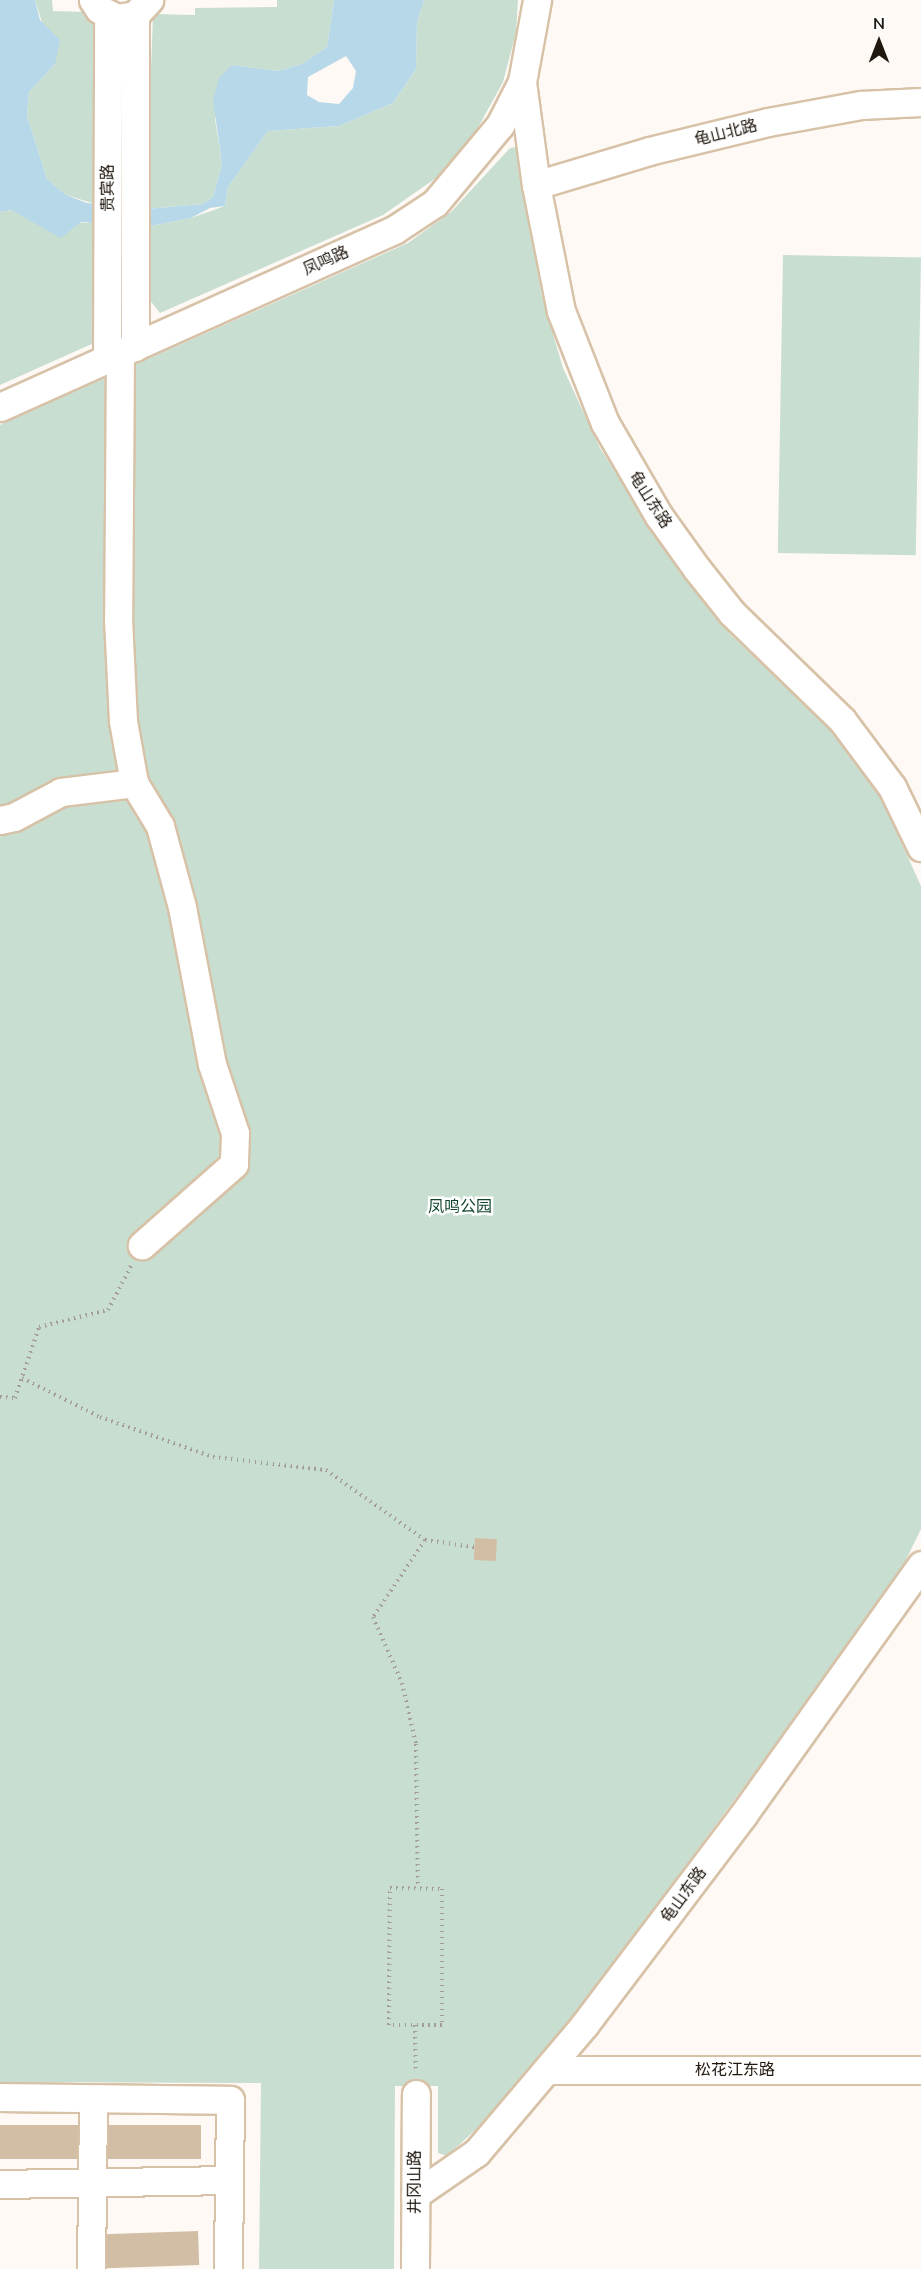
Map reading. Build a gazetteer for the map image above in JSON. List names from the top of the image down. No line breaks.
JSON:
{"streets":{"street":["龟山北路","贵宾路","凤鸣路","龟山东路","松花江东路","井冈山路"]},"crossings":[["龟山北路","龟山东路"],["贵宾路","凤鸣路"],["凤鸣路","龟山东路"],["龟山东路","松花江东路"],["龟山东路","井冈山路"]],"parks":["凤鸣公园"],"north":"top"}
